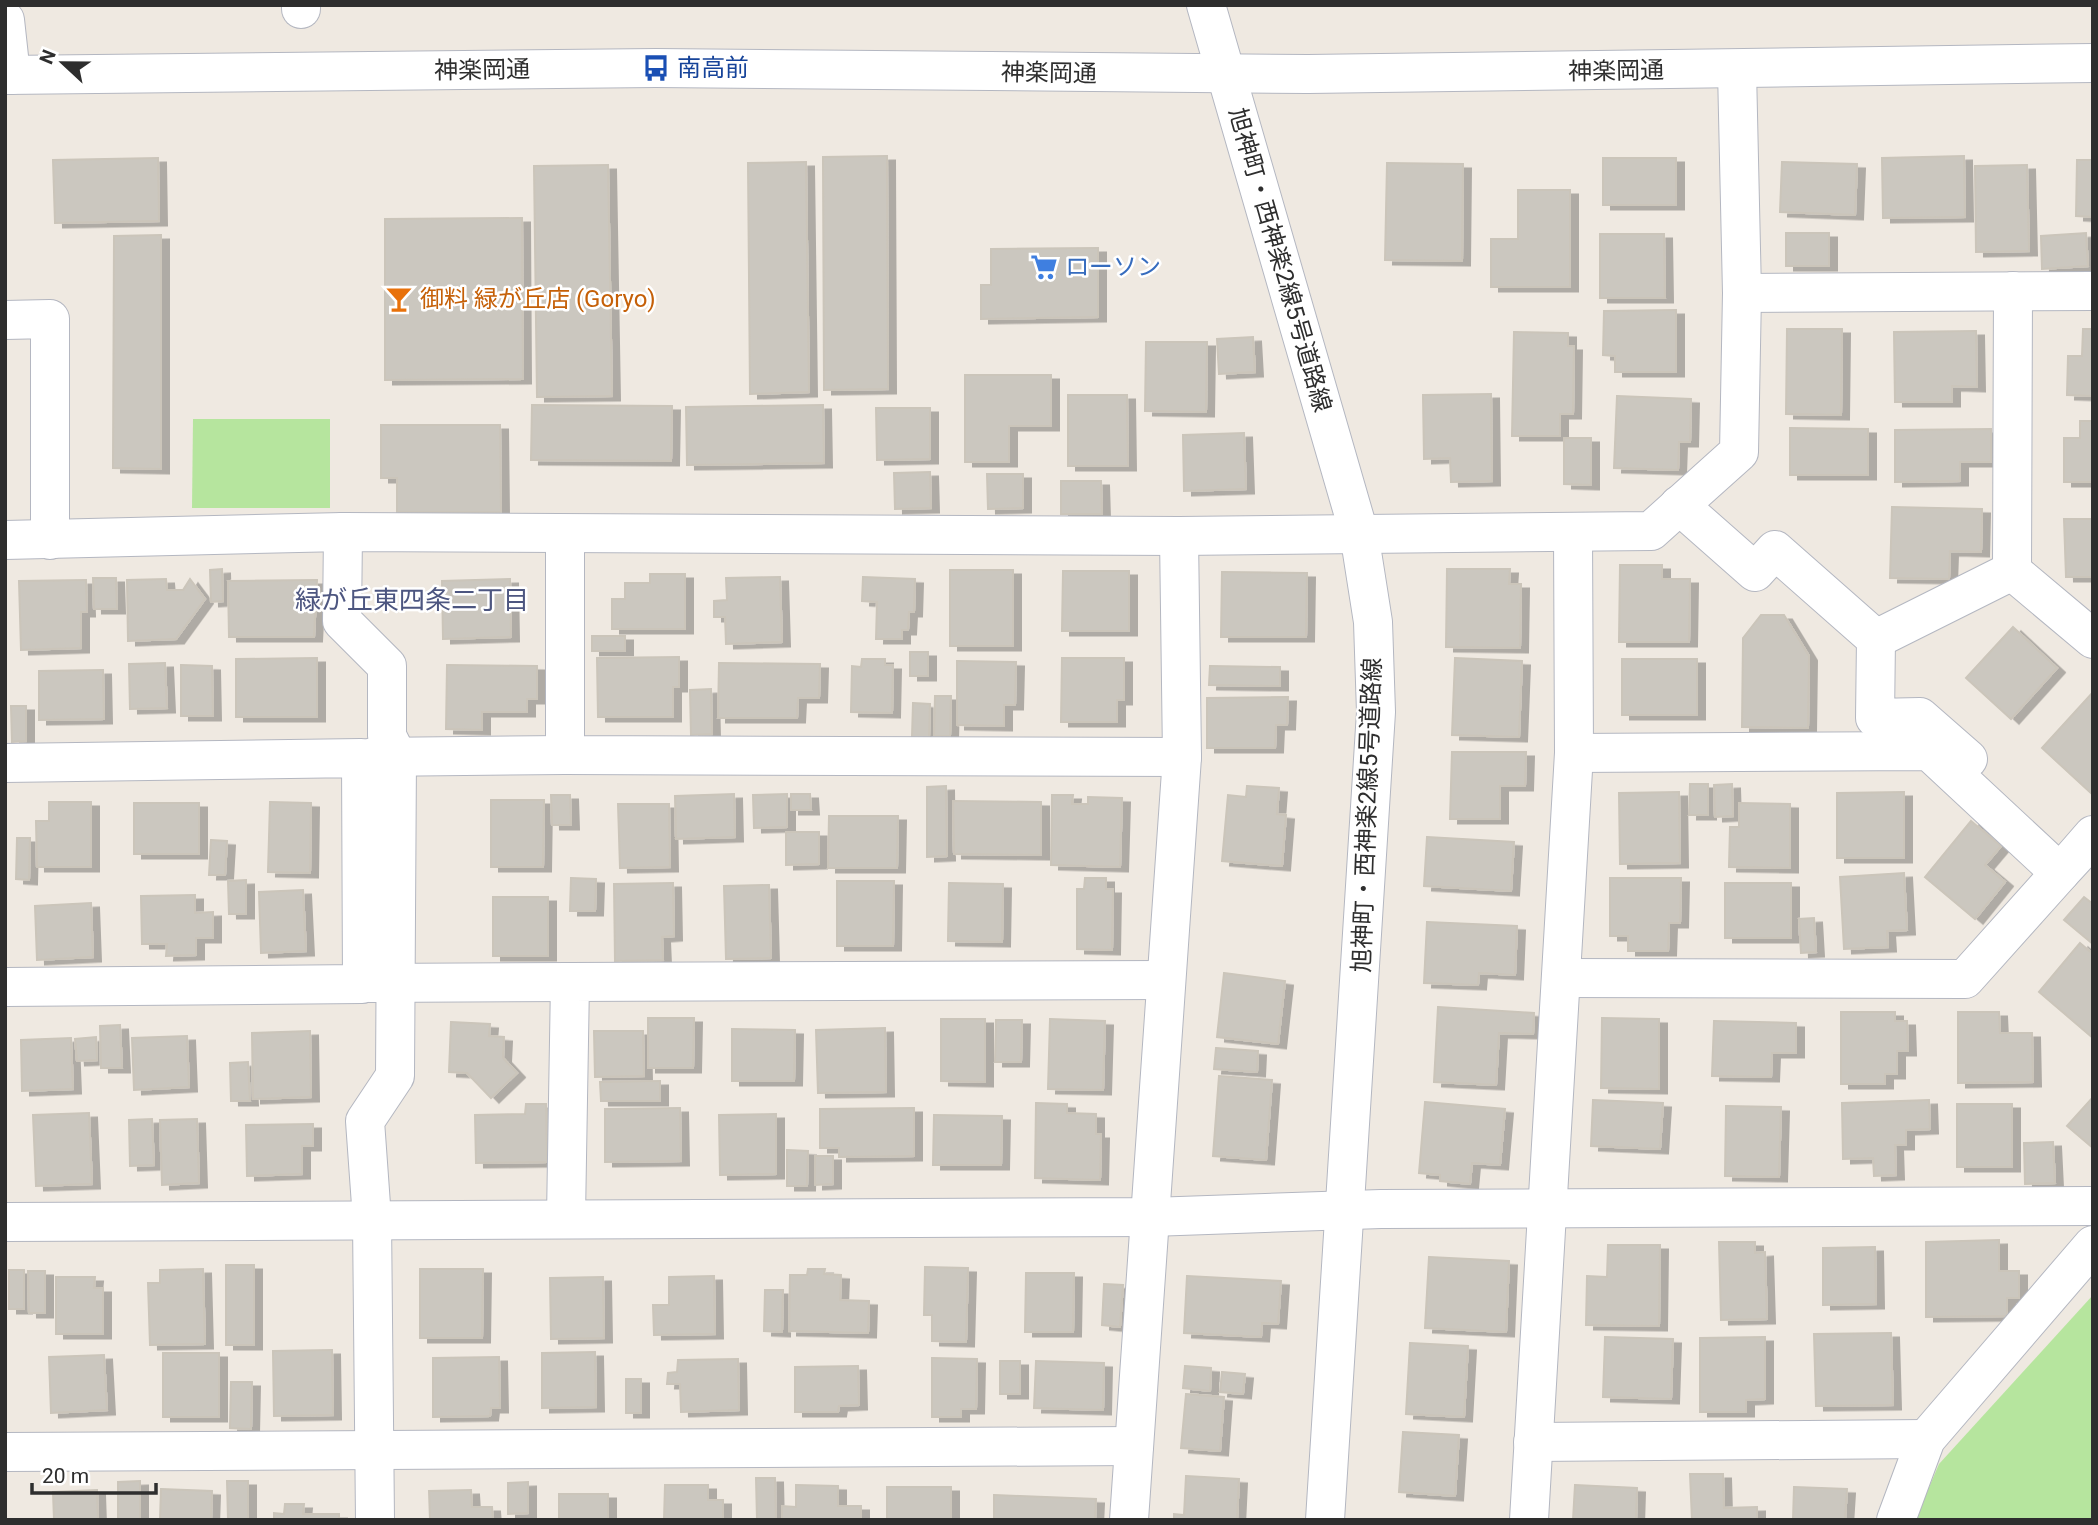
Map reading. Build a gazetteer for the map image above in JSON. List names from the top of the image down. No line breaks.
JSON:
{"streets":{"street":["神楽岡通","旭神町・西神楽2線5号道路線"]},"crossings":[["神楽岡通","旭神町・西神楽2線5号道路線"]],"districts":["緑が丘東四条二丁目"],"places":{"bus stop":["南高前"],"supermarket":["ローソン"],"bar":["御料 緑が丘店 (Goryo)"]},"scale_bar":"20 m","north":"left"}
